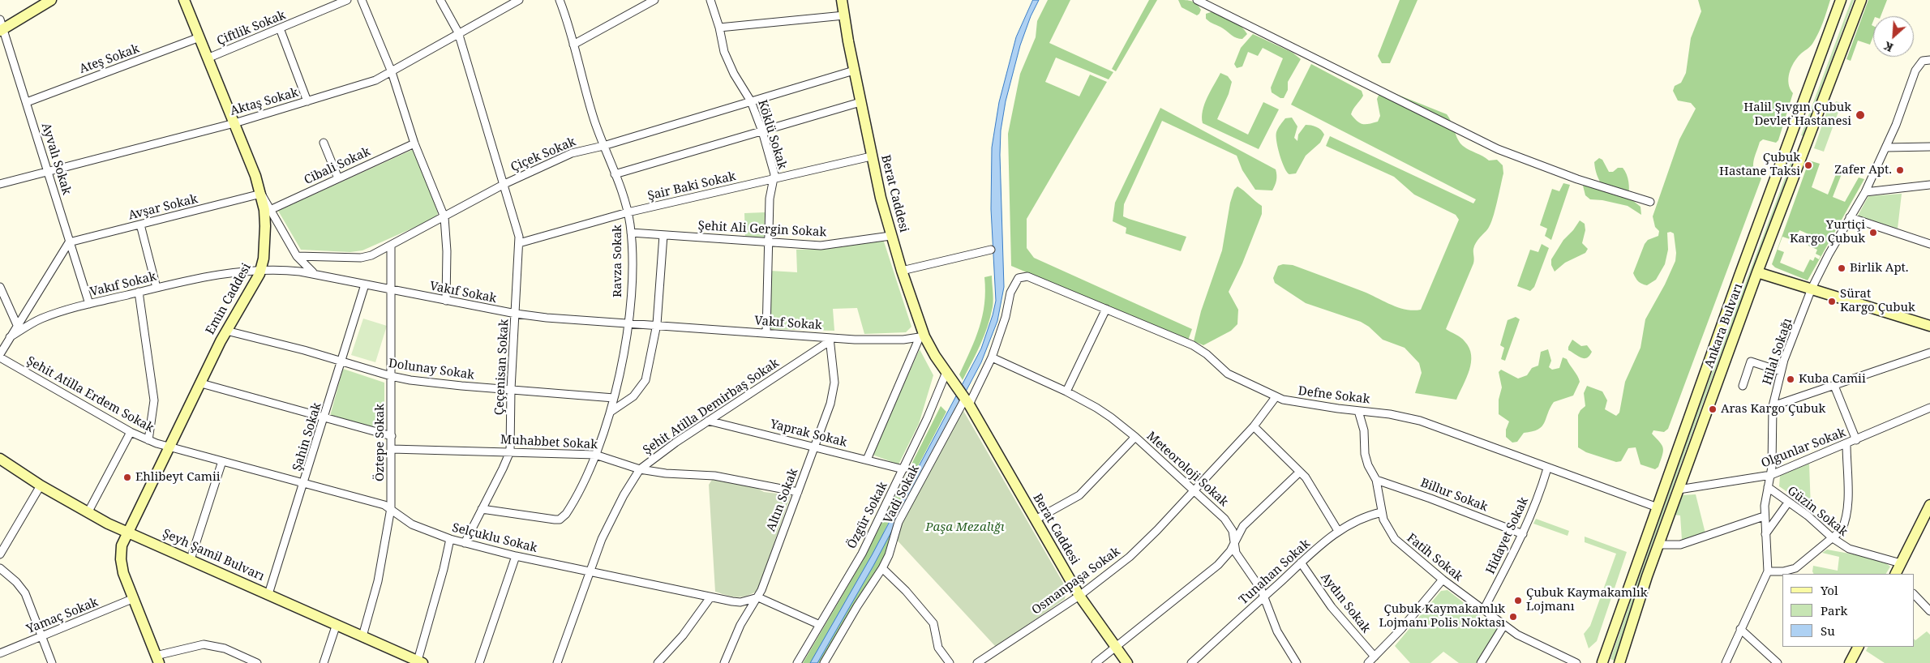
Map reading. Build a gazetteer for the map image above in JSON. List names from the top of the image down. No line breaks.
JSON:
{"streets":{"main road":["Berat Caddesi","Emin Caddesi","Ankara Bulvarı","Şeyh Şamil Bulvarı"],"street":["Çiftlik Sokak","Ateş Sokak","Aktaş Sokak","Köklü Sokak","Çiçek Sokak","Ayvalı Sokak","Cibali Sokak","Şair Baki Sokak","Avşar Sokak","Şehit Ali Gergin Sokak","Ravza Sokak","Vakıf Sokak","Hilal Sokağı","Çeçenisan Sokak","Dolunay Sokak","Şehit Atilla Erdem Sokak","Defne Sokak","Şehit Atilla Demirbaş Sokak","Yaprak Sokak","Şahin Sokak","Öztepe Sokak","Muhabbet Sokak","Olgunlar Sokak","Meteoroloji Sokak","Vadi Sokak","Billur Sokak","Altın Sokak","Güzin Sokak","Özgür Sokak","Hidayet Sokak","Selçuklu Sokak","Fatih Sokak","Tunahan Sokak","Osmanpaşa Sokak","Aydın Sokak","Yamaç Sokak"]},"crossings":[["Çiftlik Sokak","Emin Caddesi"],["Ateş Sokak","Ayvalı Sokak"],["Ateş Sokak","Emin Caddesi"],["Aktaş Sokak","Ayvalı Sokak"],["Aktaş Sokak","Emin Caddesi"],["Aktaş Sokak","Çeçenisan Sokak"],["Köklü Sokak","Çiçek Sokak"],["Köklü Sokak","Şair Baki Sokak"],["Köklü Sokak","Şehit Ali Gergin Sokak"],["Köklü Sokak","Vakıf Sokak"],["Çiçek Sokak","Berat Caddesi"],["Çiçek Sokak","Ravza Sokak"],["Çiçek Sokak","Çeçenisan Sokak"],["Çiçek Sokak","Öztepe Sokak"],["Ayvalı Sokak","Avşar Sokak"],["Ayvalı Sokak","Vakıf Sokak"],["Şair Baki Sokak","Berat Caddesi"],["Şair Baki Sokak","Ravza Sokak"],["Şair Baki Sokak","Çeçenisan Sokak"],["Berat Caddesi","Şehit Ali Gergin Sokak"],["Berat Caddesi","Vakıf Sokak"],["Berat Caddesi","Vadi Sokak"],["Berat Caddesi","Özgür Sokak"],["Berat Caddesi","Osmanpaşa Sokak"],["Avşar Sokak","Emin Caddesi"],["Şehit Ali Gergin Sokak","Ravza Sokak"],["Ravza Sokak","Vakıf Sokak"],["Ravza Sokak","Çeçenisan Sokak"],["Ravza Sokak","Dolunay Sokak"],["Ravza Sokak","Muhabbet Sokak"],["Vakıf Sokak","Emin Caddesi"],["Vakıf Sokak","Çeçenisan Sokak"],["Vakıf Sokak","Şehit Atilla Demirbaş Sokak"],["Vakıf Sokak","Şahin Sokak"],["Vakıf Sokak","Öztepe Sokak"],["Vakıf Sokak","Altın Sokak"],["Emin Caddesi","Dolunay Sokak"],["Emin Caddesi","Şehit Atilla Erdem Sokak"],["Emin Caddesi","Selçuklu Sokak"],["Emin Caddesi","Şeyh Şamil Bulvarı"],["Emin Caddesi","Yamaç Sokak"],["Ankara Bulvarı","Defne Sokak"],["Ankara Bulvarı","Olgunlar Sokak"],["Hilal Sokağı","Olgunlar Sokak"],["Hilal Sokağı","Güzin Sokak"],["Çeçenisan Sokak","Dolunay Sokak"],["Çeçenisan Sokak","Muhabbet Sokak"],["Çeçenisan Sokak","Selçuklu Sokak"],["Dolunay Sokak","Şahin Sokak"],["Dolunay Sokak","Öztepe Sokak"],["Şehit Atilla Erdem Sokak","Selçuklu Sokak"],["Defne Sokak","Vadi Sokak"],["Defne Sokak","Hidayet Sokak"],["Defne Sokak","Fatih Sokak"],["Defne Sokak","Osmanpaşa Sokak"],["Şehit Atilla Demirbaş Sokak","Yaprak Sokak"],["Şehit Atilla Demirbaş Sokak","Muhabbet Sokak"],["Şehit Atilla Demirbaş Sokak","Altın Sokak"],["Şehit Atilla Demirbaş Sokak","Selçuklu Sokak"],["Yaprak Sokak","Altın Sokak"],["Yaprak Sokak","Özgür Sokak"],["Şahin Sokak","Selçuklu Sokak"],["Şahin Sokak","Şeyh Şamil Bulvarı"],["Öztepe Sokak","Muhabbet Sokak"],["Öztepe Sokak","Selçuklu Sokak"],["Öztepe Sokak","Şeyh Şamil Bulvarı"],["Muhabbet Sokak","Altın Sokak"],["Meteoroloji Sokak","Vadi Sokak"],["Meteoroloji Sokak","Tunahan Sokak"],["Meteoroloji Sokak","Osmanpaşa Sokak"],["Billur Sokak","Hidayet Sokak"],["Billur Sokak","Fatih Sokak"],["Altın Sokak","Selçuklu Sokak"],["Hidayet Sokak","Fatih Sokak"],["Fatih Sokak","Tunahan Sokak"],["Tunahan Sokak","Aydın Sokak"]],"parks":["Paşa Mezalığı"],"places":["Halil Şıvgın Çubuk Devlet Hastanesi","Çubuk Hastane Taksi","Zafer Apt.","Yurtiçi Kargo Çubuk","Birlik Apt.","Sürat Kargo Çubuk","Kuba Camii","Aras Kargo Çubuk","Ehlibeyt Camii","Çubuk Kaymakamlık Lojmanı","Çubuk Kaymakamlık Lojmanı Polis Noktası"],"legend":["Yol","Park","Su"],"north":"bottom left"}
